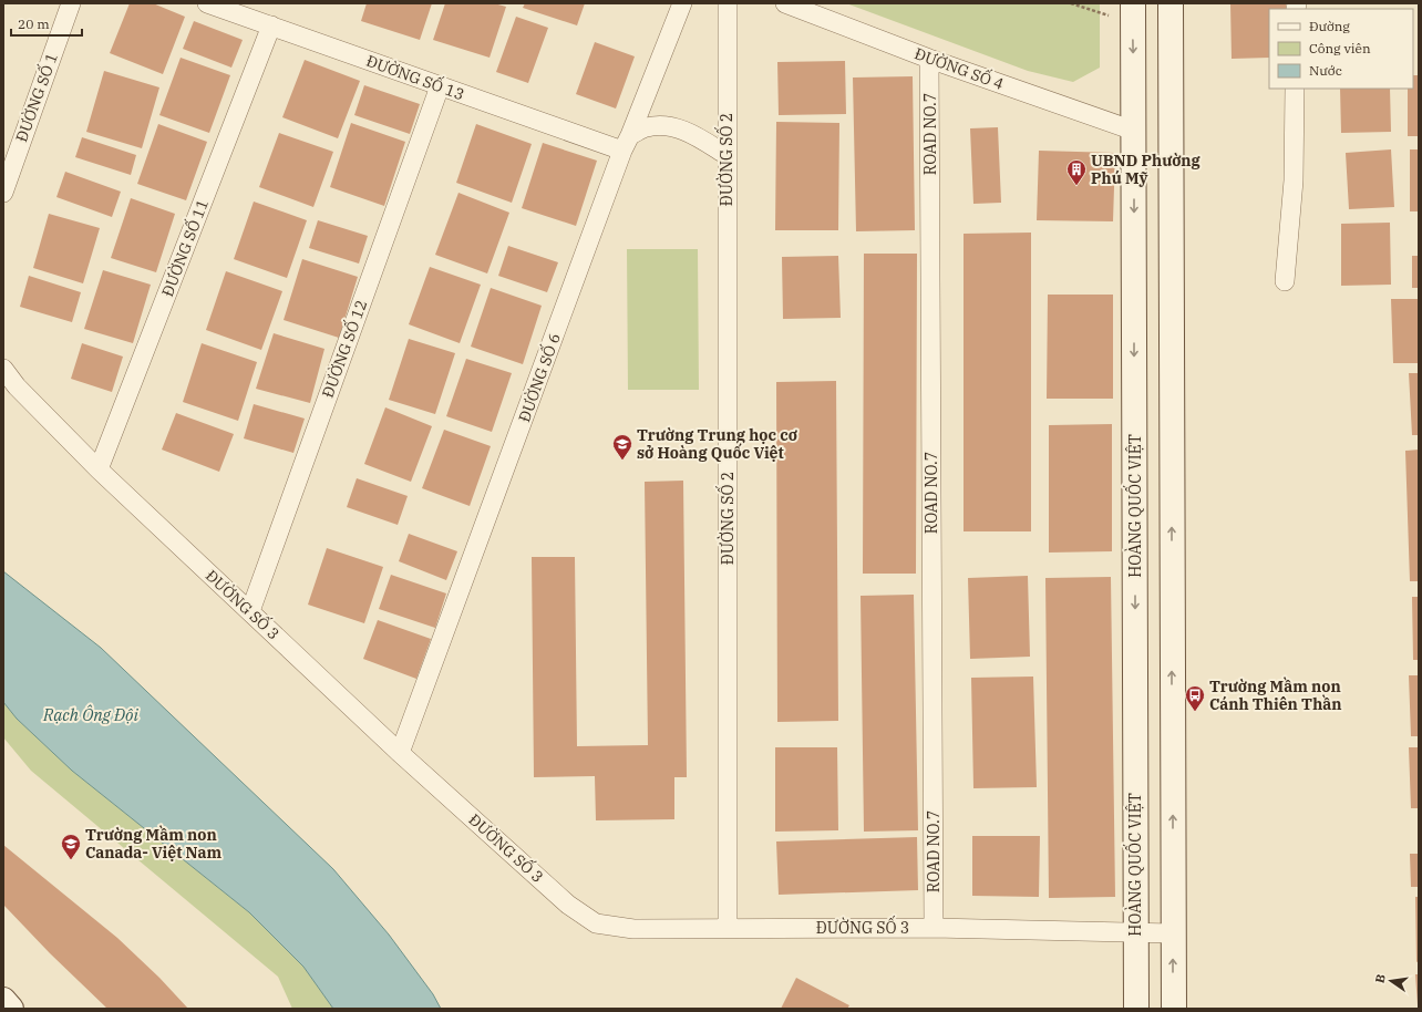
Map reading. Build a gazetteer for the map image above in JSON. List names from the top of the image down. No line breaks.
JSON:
{"streets":{"main road":["HOÀNG QUỐC VIỆT"],"street":["ĐƯỜNG SỐ 4","ĐƯỜNG SỐ 13","ĐƯỜNG SỐ 1","ROAD NO.7","ĐƯỜNG SỐ 2","ĐƯỜNG SỐ 11","ĐƯỜNG SỐ 12","ĐƯỜNG SỐ 6","ĐƯỜNG SỐ 3"]},"crossings":[["ĐƯỜNG SỐ 4","ROAD NO.7"],["ĐƯỜNG SỐ 4","HOÀNG QUỐC VIỆT"],["ĐƯỜNG SỐ 13","ĐƯỜNG SỐ 11"],["ĐƯỜNG SỐ 13","ĐƯỜNG SỐ 12"],["ĐƯỜNG SỐ 13","ĐƯỜNG SỐ 6"],["ROAD NO.7","ĐƯỜNG SỐ 3"],["ĐƯỜNG SỐ 2","ĐƯỜNG SỐ 3"],["ĐƯỜNG SỐ 11","ĐƯỜNG SỐ 3"],["ĐƯỜNG SỐ 12","ĐƯỜNG SỐ 3"],["ĐƯỜNG SỐ 6","ĐƯỜNG SỐ 3"],["HOÀNG QUỐC VIỆT","ĐƯỜNG SỐ 3"]],"water":["Rạch Ông Đội"],"places":{"building":["UBND Phường Phú Mỹ"],"school or university":["Trường Trung học cơ sở Hoàng Quốc Việt","Trường Mầm non Canada- Việt Nam"],"bus stop":["Trường Mầm non Cánh Thiên Thần"]},"legend":["Đường","Công viên","Nước"],"scale_bar":"20 m","north":"left"}
